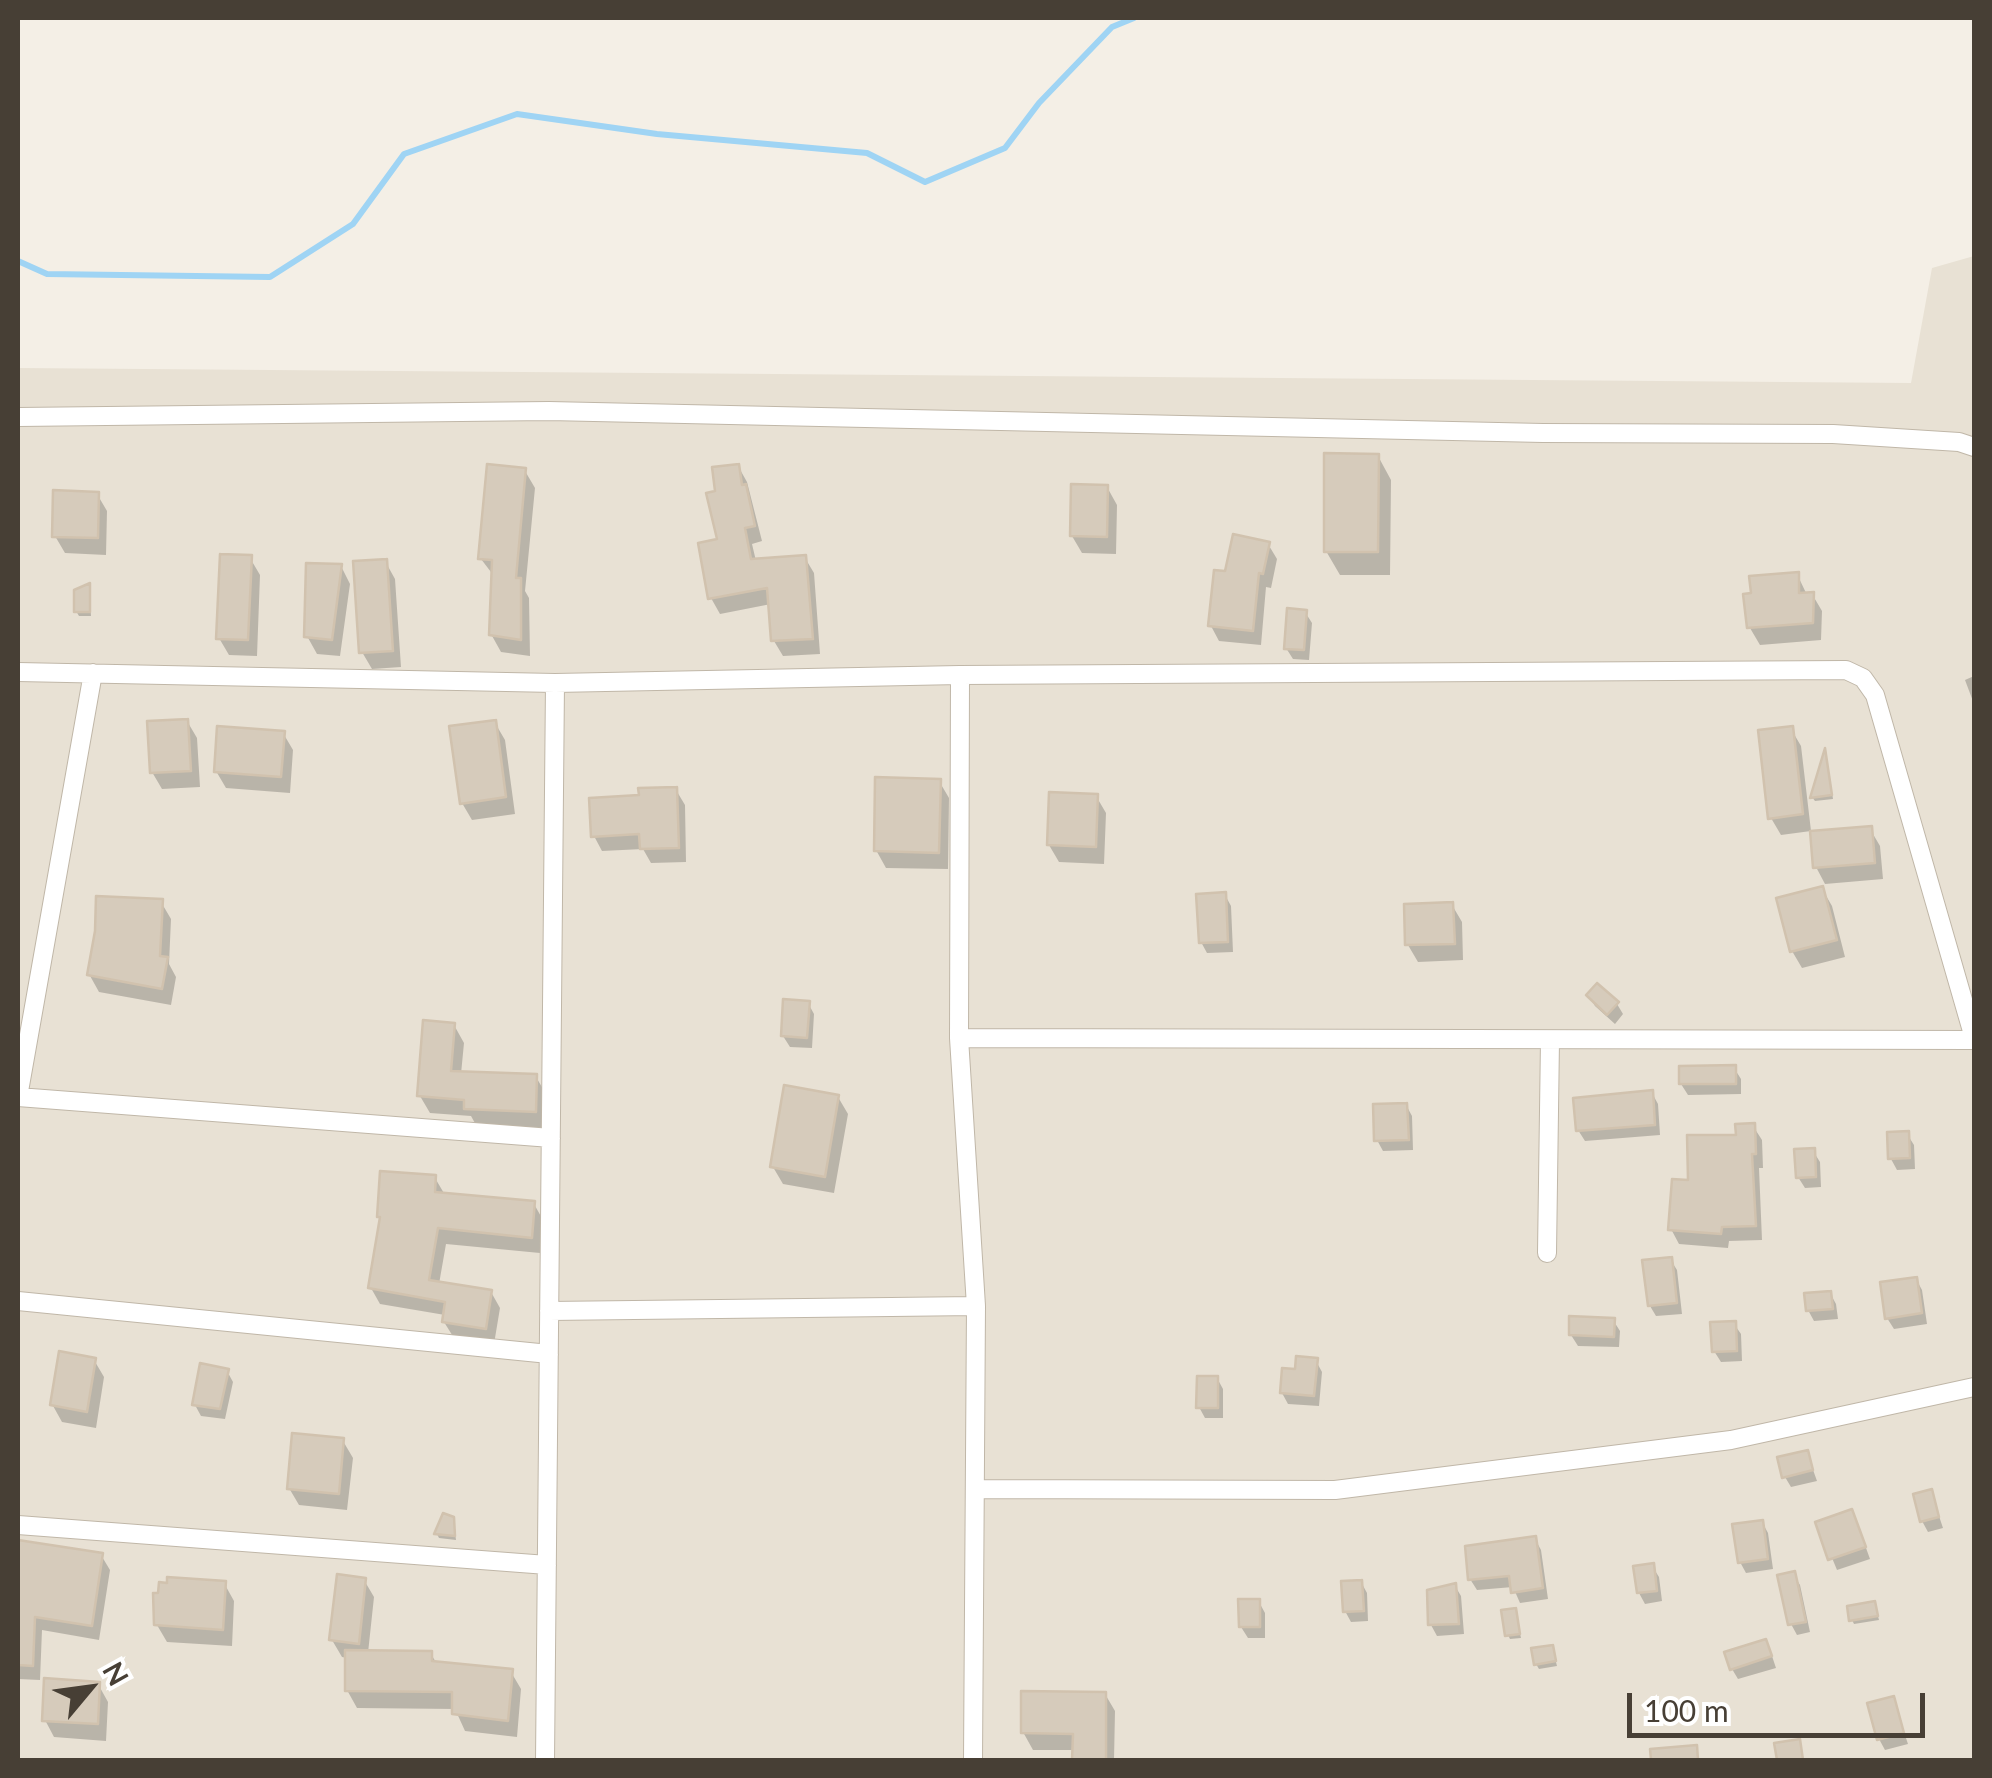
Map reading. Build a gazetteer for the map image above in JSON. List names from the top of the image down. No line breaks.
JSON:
{"scale_bar":"100 m","north":"top right"}
